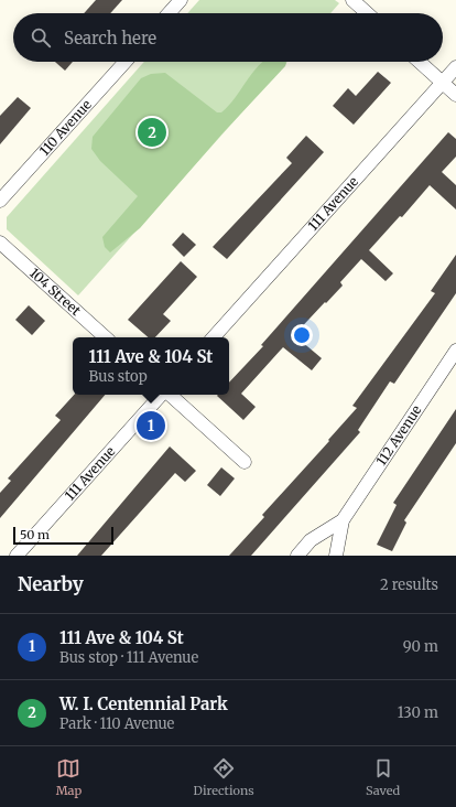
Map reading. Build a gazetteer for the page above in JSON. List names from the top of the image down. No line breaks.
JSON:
{"streets":{"street":["110 Avenue","111 Avenue","104 Street","112 Avenue"]},"scale_bar":"50 m","page":{"search":"Search here","pins":["2","1"],"popup":["111 Ave & 104 St","Bus stop"],"scale":"50 m","heading":["Nearby","2 results"],"list":[{"mark":"1","name":"111 Ave & 104 St","note":"Bus stop · 111 Avenue","value":"90 m"},{"mark":"2","name":"W. I. Centennial Park","note":"Park · 110 Avenue","value":"130 m"}],"nav":["Map","Directions","Saved"]}}
